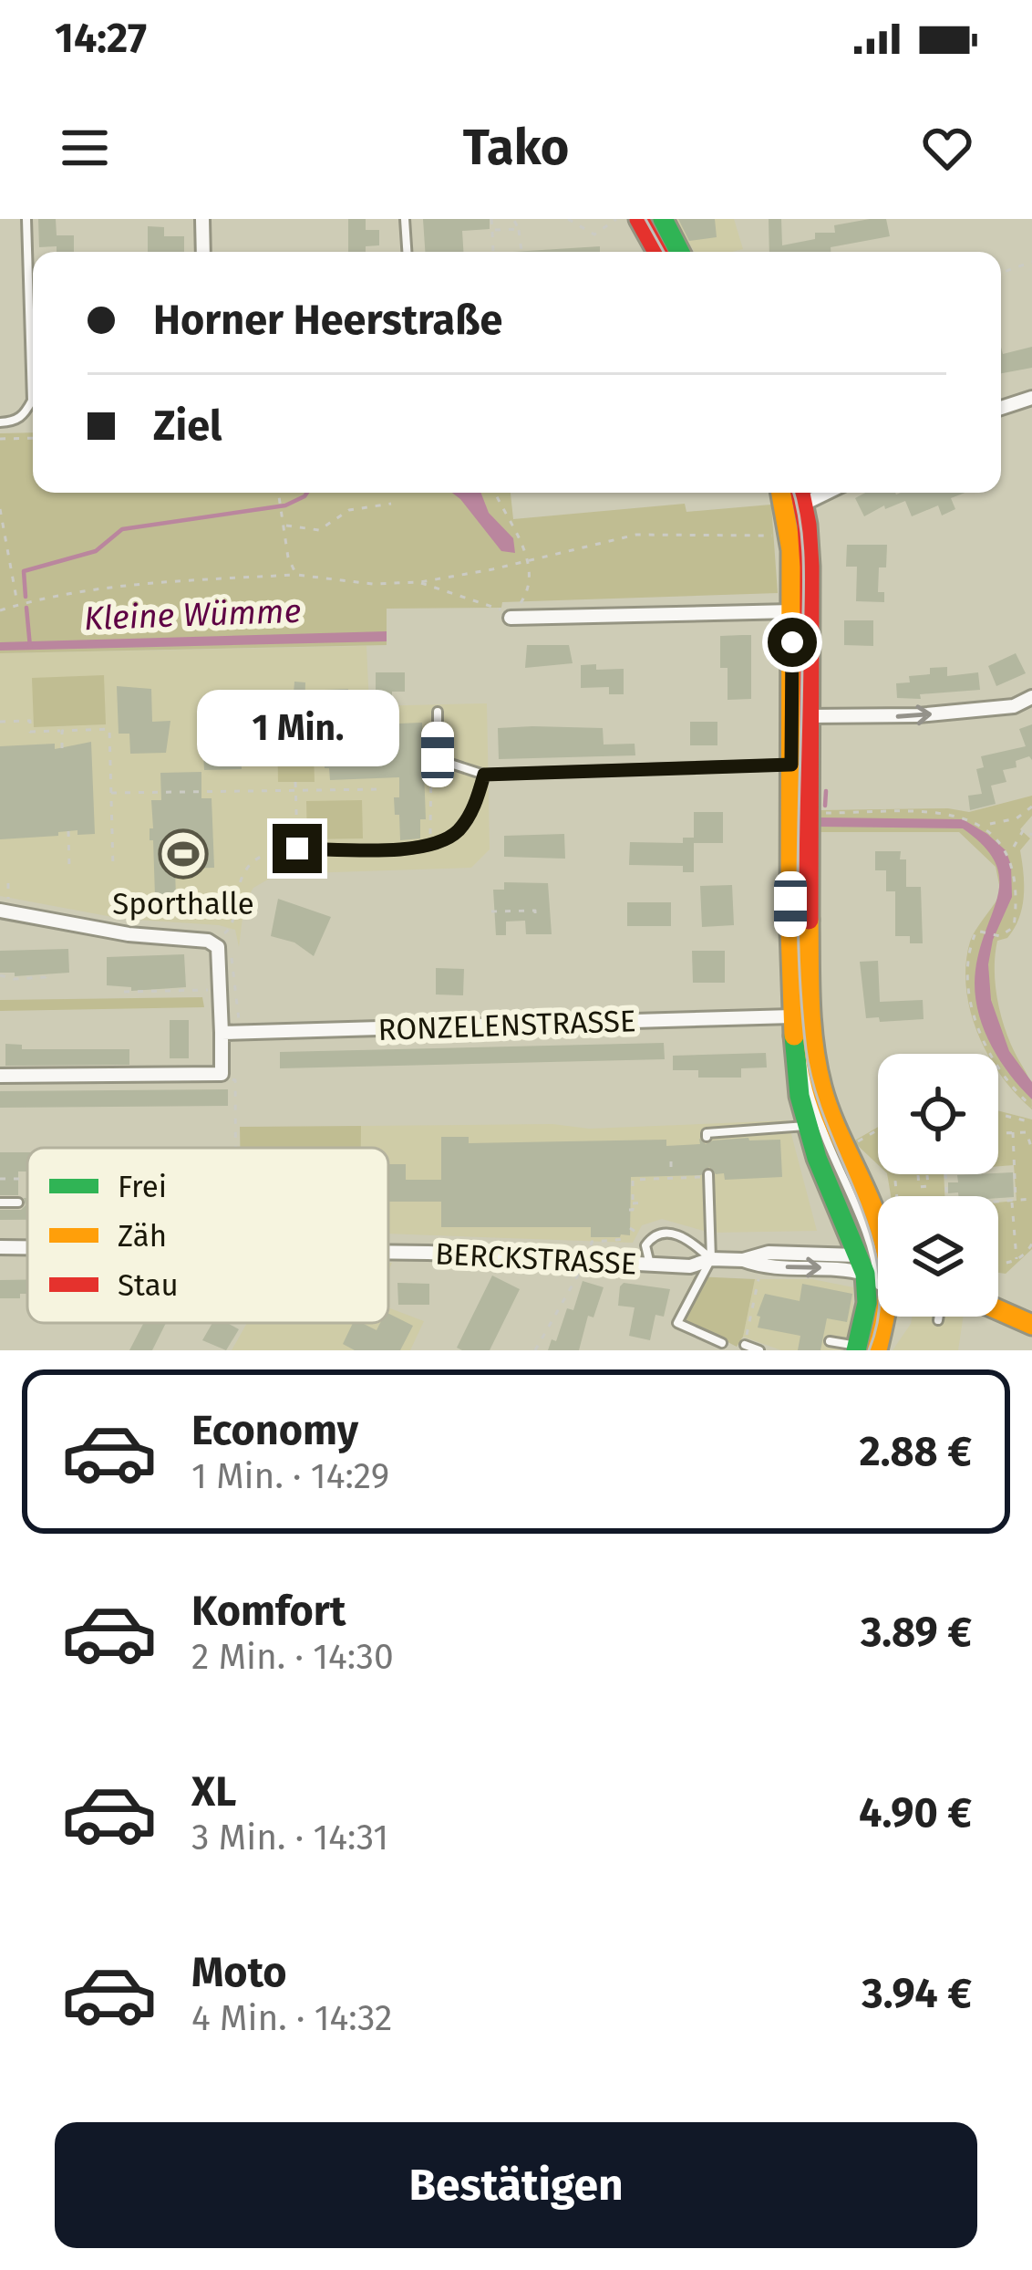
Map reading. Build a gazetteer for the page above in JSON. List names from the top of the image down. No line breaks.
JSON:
{"streets":{"street":["RONZELENSTRASSE","BERCKSTRASSE"]},"water":["Kleine Wümme"],"places":{"sports":["Sporthalle"]},"legend":["Frei","Zäh","Stau"],"page":{"status":"14:27","header":"Tako","banner":["Horner Heerstraße","Ziel"],"bubble":"1 Min.","list":[{"name":"Economy","note":"1 Min. · 14:29","value":"2.88 €"},{"name":"Komfort","note":"2 Min. · 14:30","value":"3.89 €"},{"name":"XL","note":"3 Min. · 14:31","value":"4.90 €"},{"name":"Moto","note":"4 Min. · 14:32","value":"3.94 €"}],"buttons":"Bestätigen"}}
